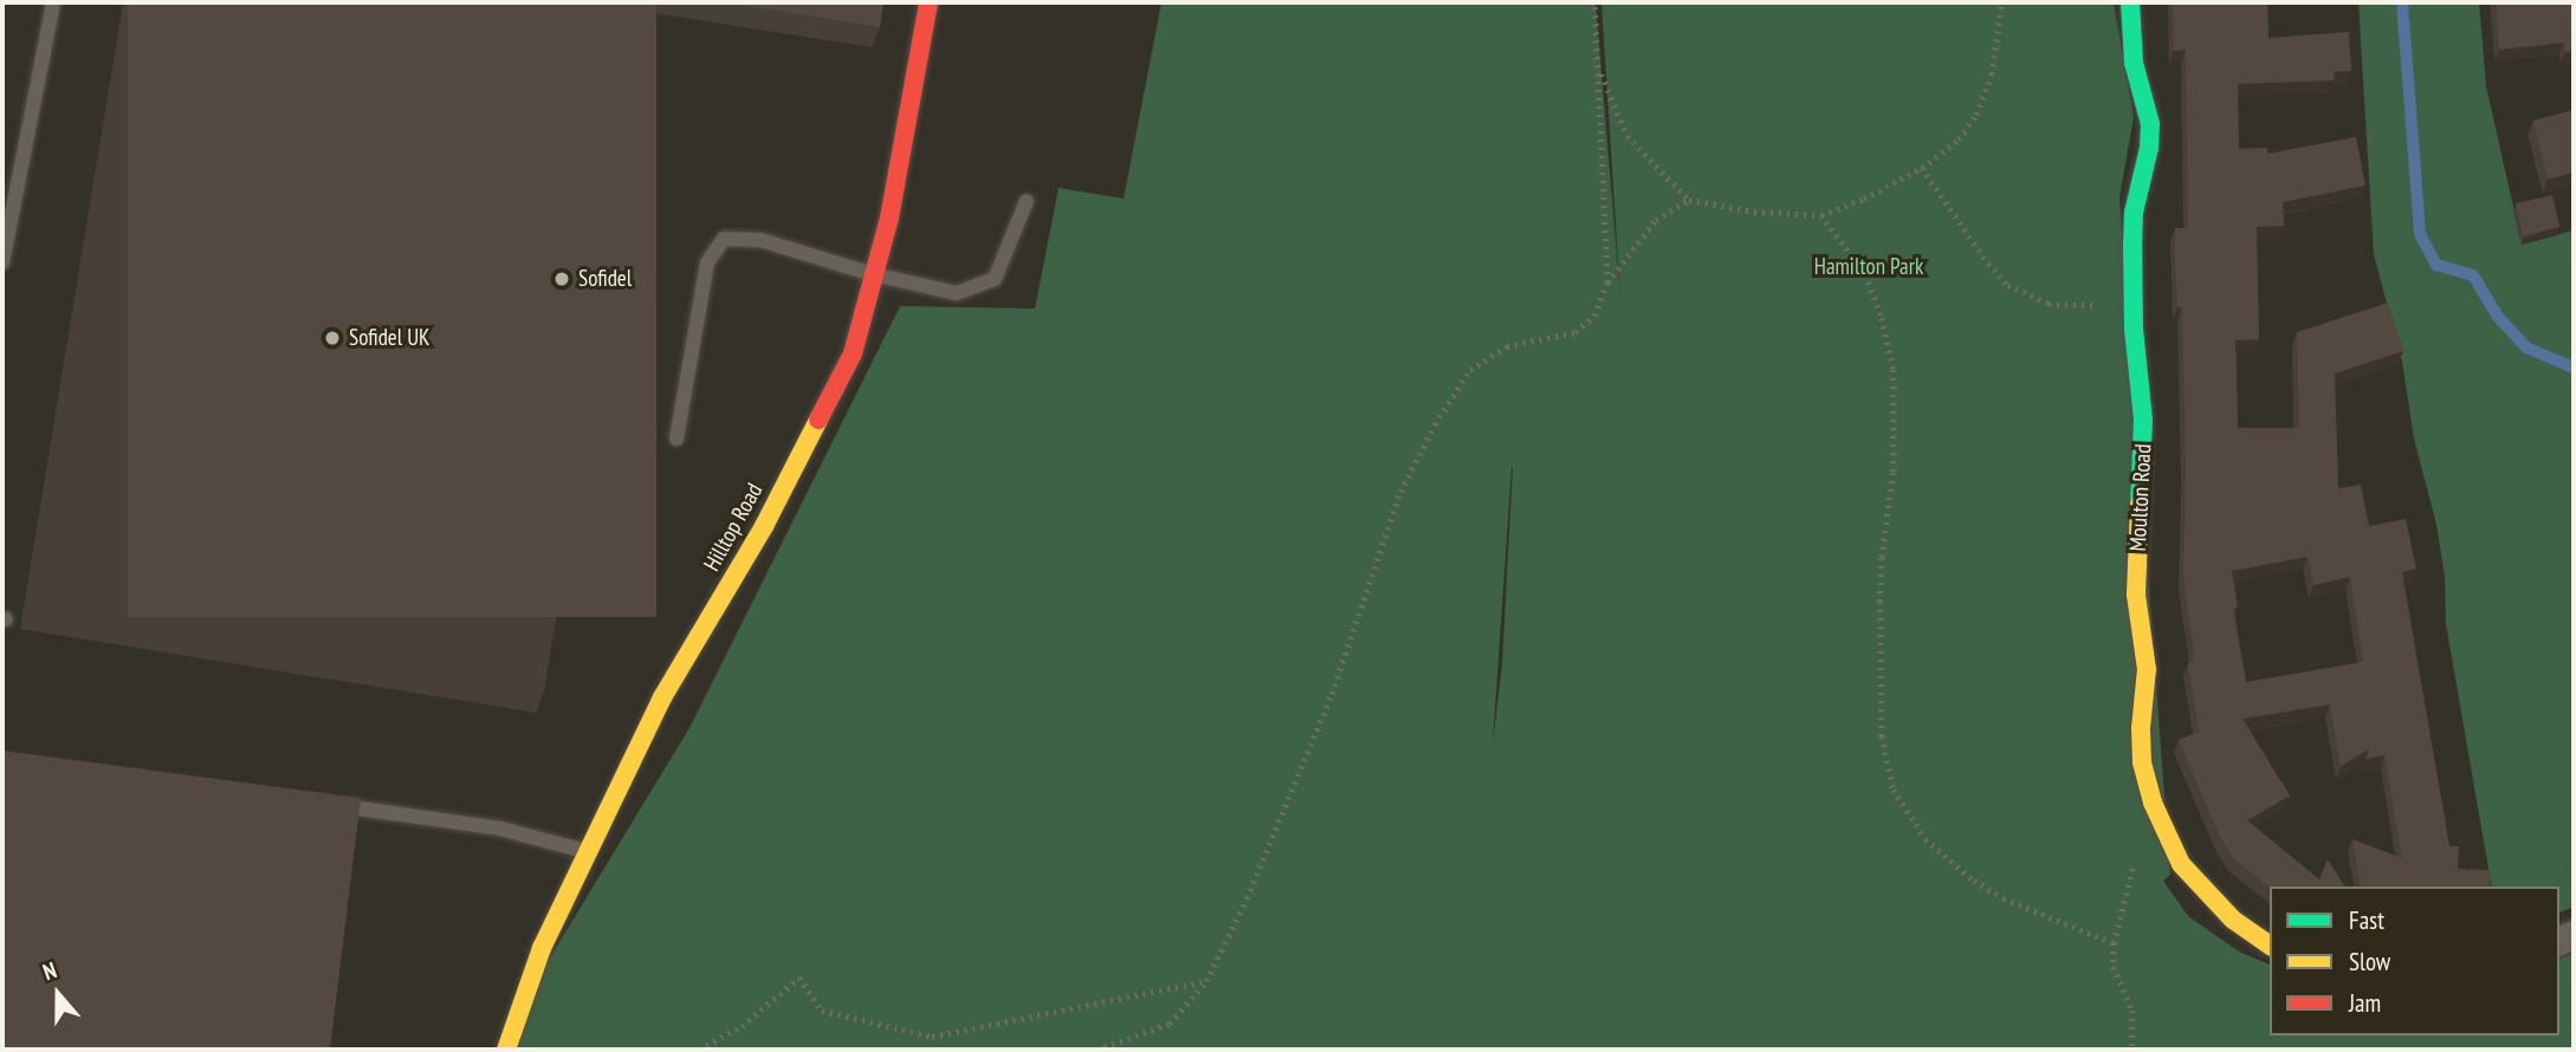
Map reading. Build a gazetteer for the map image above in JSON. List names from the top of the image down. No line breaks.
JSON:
{"streets":{"street":["Moulton Road","Hilltop Road"]},"parks":["Hamilton Park"],"places":["Sofidel","Sofidel UK"],"legend":["Fast","Slow","Jam"],"north":"top"}
